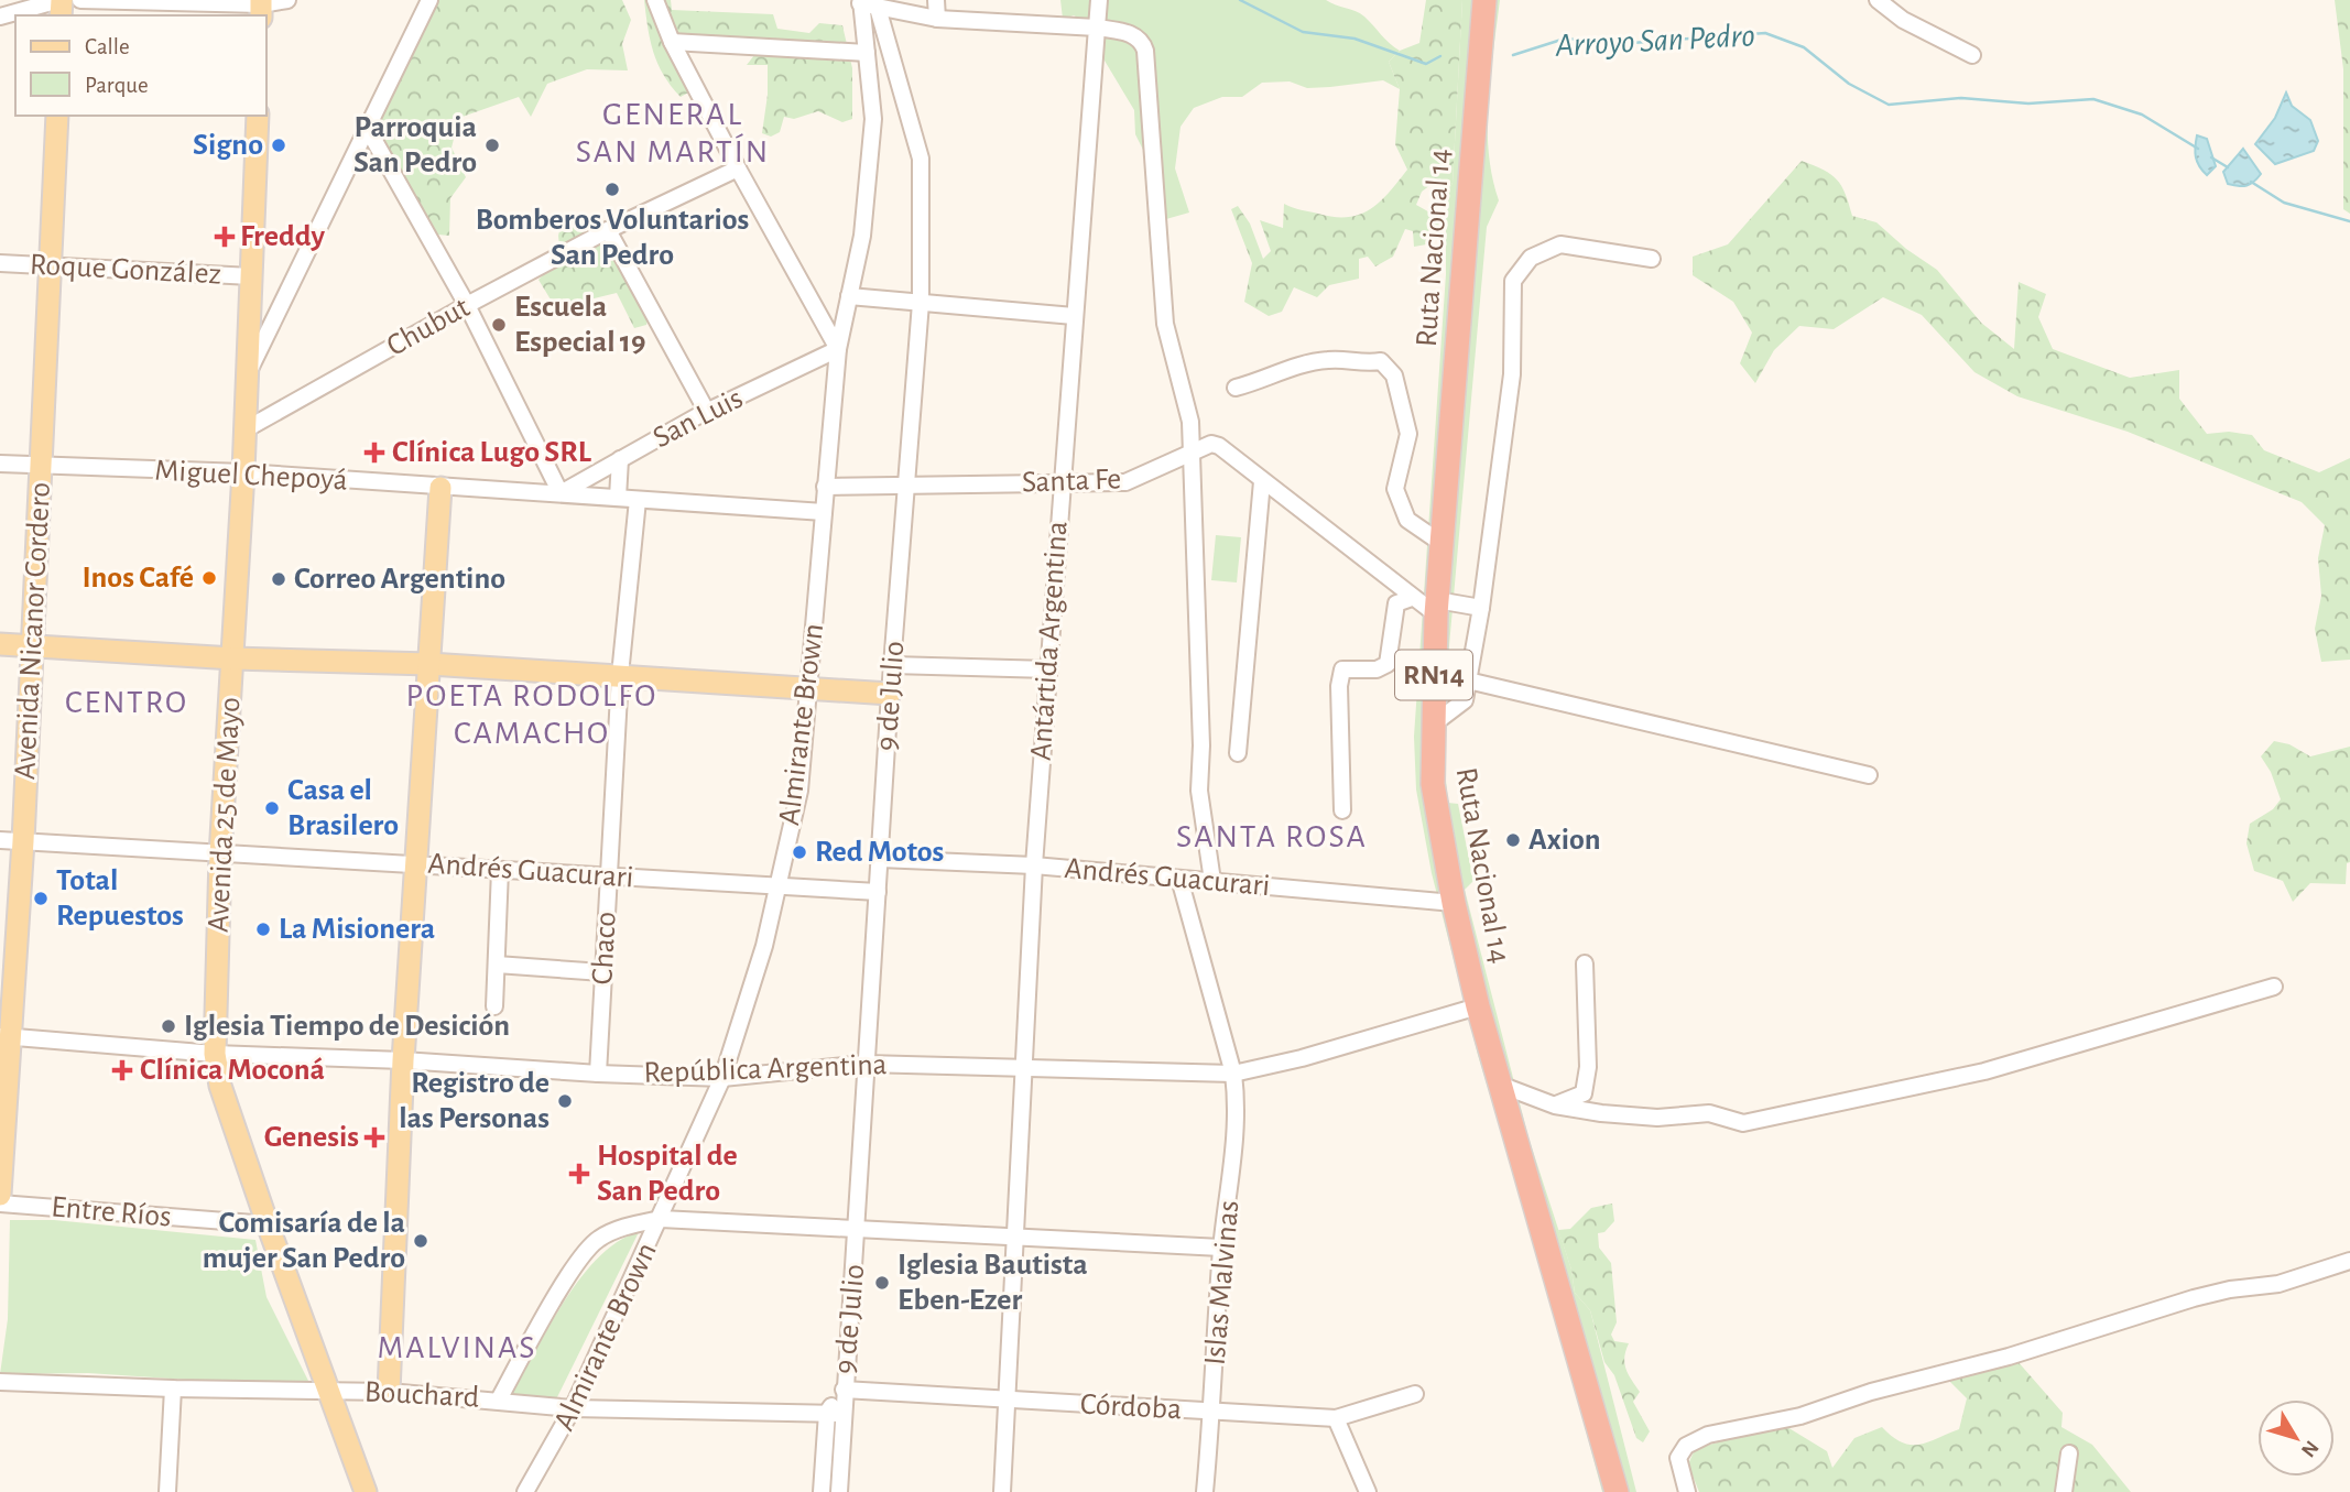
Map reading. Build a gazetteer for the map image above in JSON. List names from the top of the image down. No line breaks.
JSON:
{"streets":{"highway":["Ruta Nacional 14","RN14"],"main road":["Avenida Nicanor Cordero","Avenida 25 de Mayo"],"street":["Roque González","Chubut","San Luis","Miguel Chepoyá","Santa Fe","Antártida Argentina","9 de Julio","Almirante Brown","Andrés Guacurari","Chaco","República Argentina","Entre Ríos","Islas Malvinas","Bouchard","Córdoba"]},"crossings":[["Ruta Nacional 14","Santa Fe"],["Ruta Nacional 14","Andrés Guacurari"],["Ruta Nacional 14","República Argentina"],["Roque González","Avenida Nicanor Cordero"],["Roque González","Avenida 25 de Mayo"],["Chubut","Avenida 25 de Mayo"],["San Luis","Miguel Chepoyá"],["San Luis","Almirante Brown"],["Miguel Chepoyá","Avenida Nicanor Cordero"],["Miguel Chepoyá","Almirante Brown"],["Miguel Chepoyá","Avenida 25 de Mayo"],["Miguel Chepoyá","Chaco"],["Santa Fe","Antártida Argentina"],["Santa Fe","9 de Julio"],["Santa Fe","Almirante Brown"],["Avenida Nicanor Cordero","Andrés Guacurari"],["Avenida Nicanor Cordero","República Argentina"],["Antártida Argentina","Andrés Guacurari"],["Antártida Argentina","República Argentina"],["Antártida Argentina","Córdoba"],["9 de Julio","Andrés Guacurari"],["9 de Julio","República Argentina"],["9 de Julio","Bouchard"],["9 de Julio","Córdoba"],["Almirante Brown","Andrés Guacurari"],["Almirante Brown","República Argentina"],["Almirante Brown","Bouchard"],["Avenida 25 de Mayo","Andrés Guacurari"],["Avenida 25 de Mayo","República Argentina"],["Avenida 25 de Mayo","Entre Ríos"],["Avenida 25 de Mayo","Bouchard"],["Andrés Guacurari","Chaco"],["Andrés Guacurari","Islas Malvinas"],["Chaco","República Argentina"],["República Argentina","Islas Malvinas"],["Islas Malvinas","Córdoba"]],"districts":["GENERAL SAN MARTÍN","POETA RODOLFO CAMACHO","CENTRO","SANTA ROSA","MALVINAS"],"water":["Arroyo San Pedro"],"places":{"other":["Signo","Parroquia San Pedro","Bomberos Voluntarios San Pedro","Escuela Especial 19","Inos Café","Correo Argentino","Casa el Brasilero","Axion","Red Motos","Total Repuestos","La Misionera","Iglesia Tiempo de Desición","Registro de las Personas","Comisaría de la mujer San Pedro","Iglesia Bautista Eben-Ezer"],"health":["Freddy","Clínica Lugo SRL","Clínica Moconá","Genesis","Hospital de San Pedro"]},"legend":["Calle","Parque"],"north":"bottom right"}
